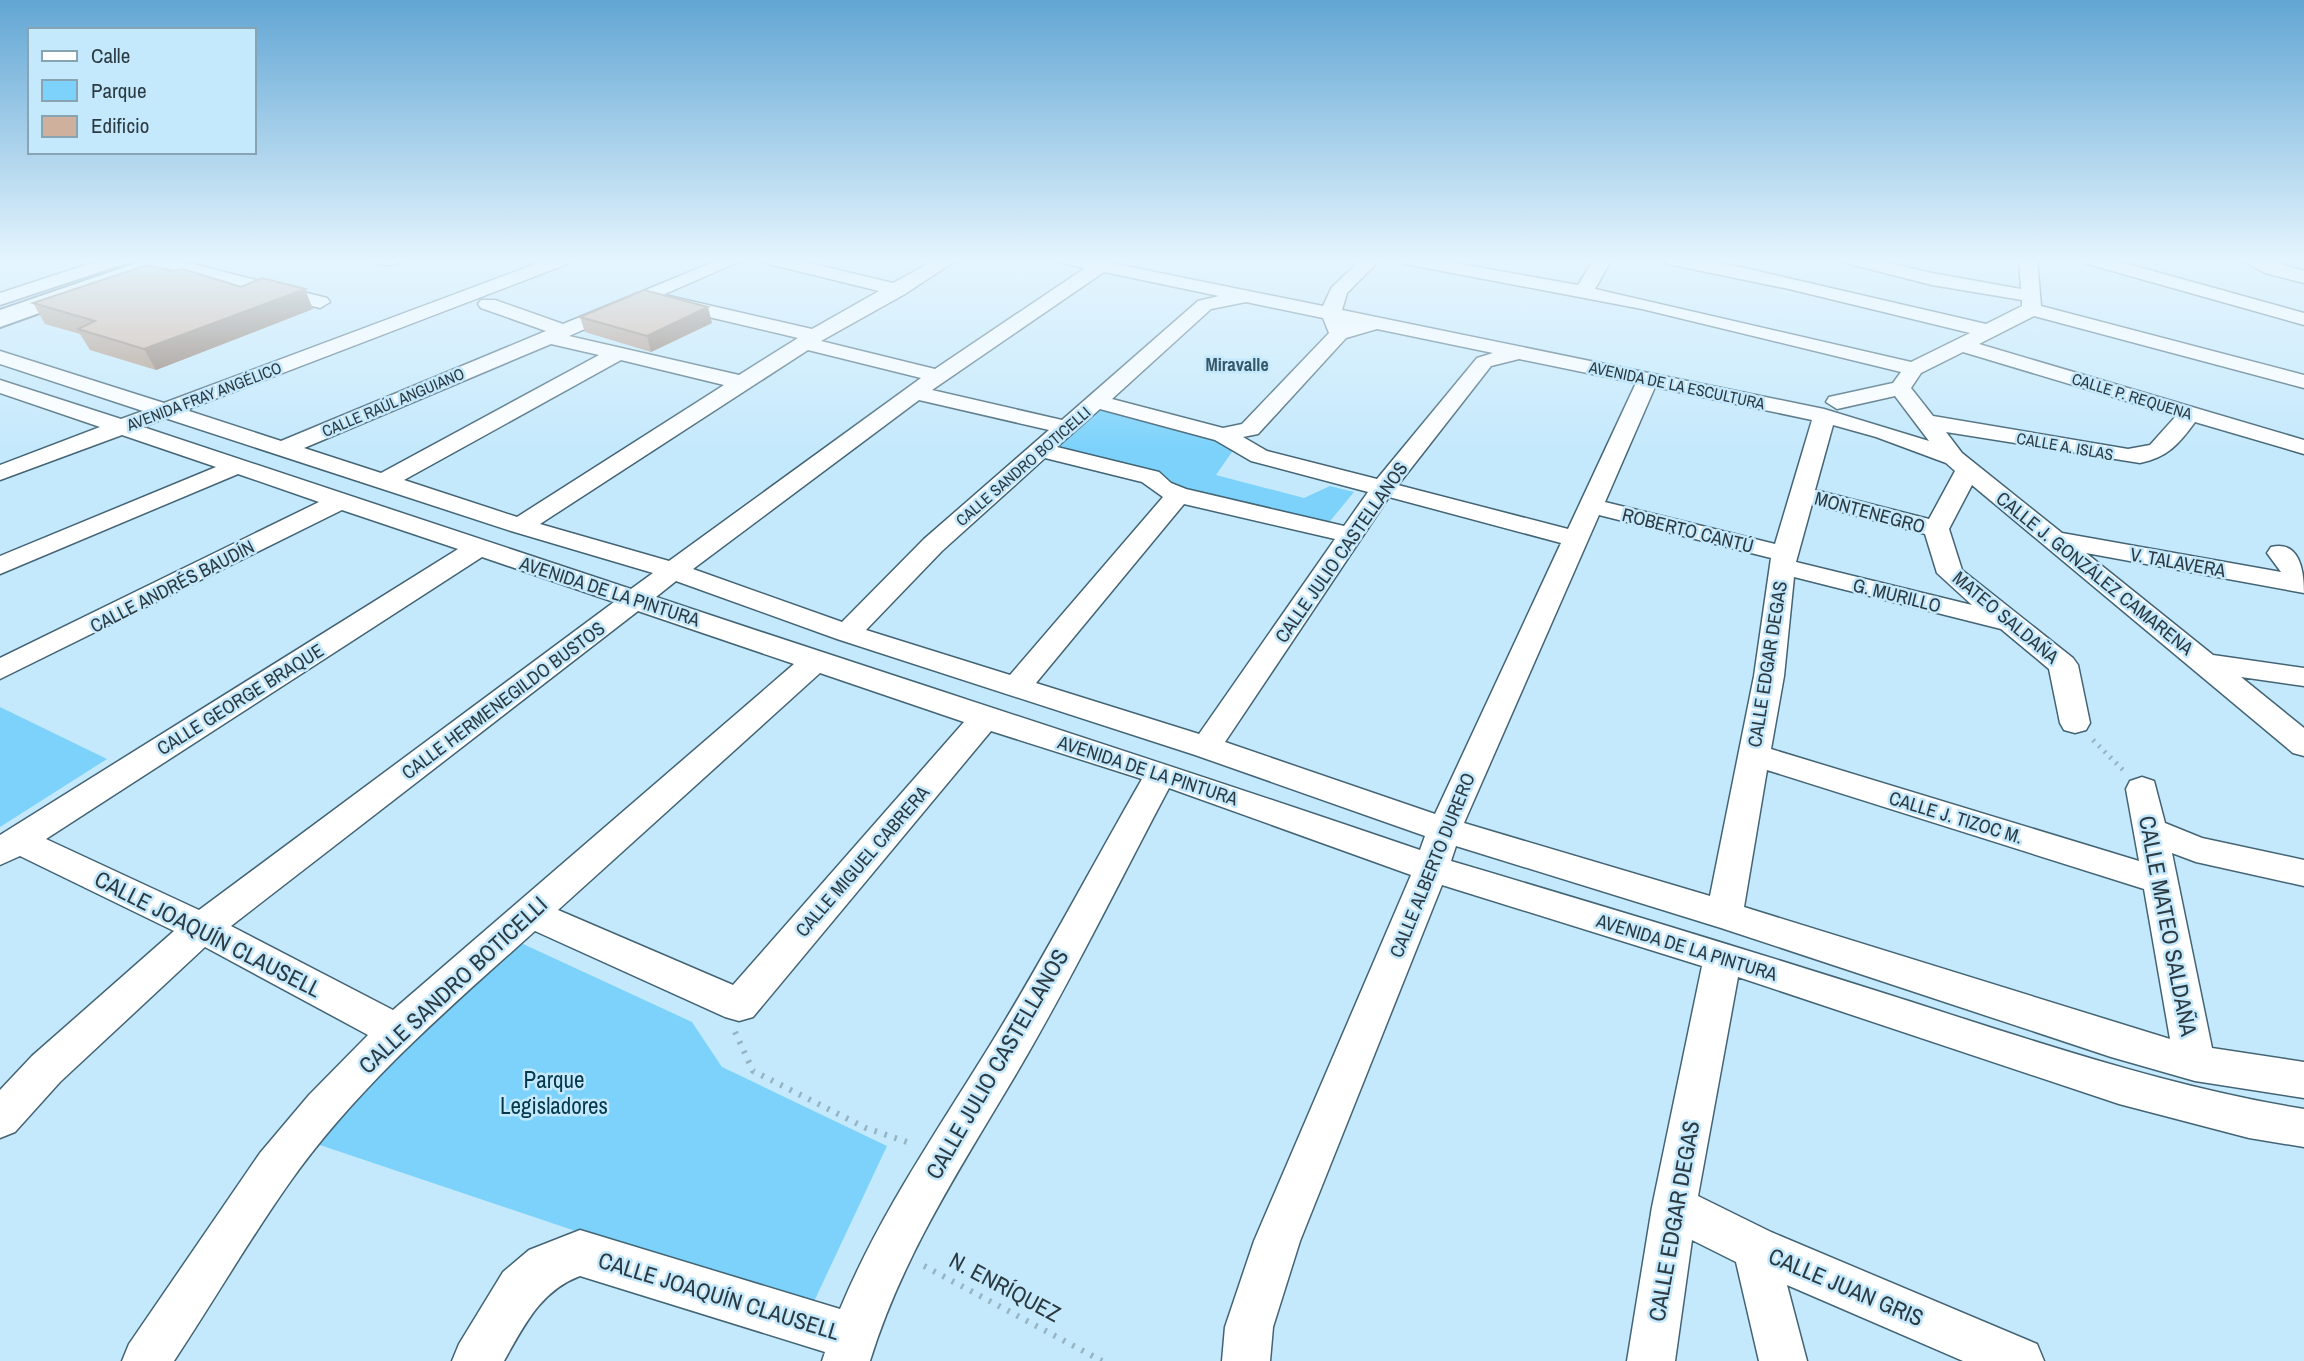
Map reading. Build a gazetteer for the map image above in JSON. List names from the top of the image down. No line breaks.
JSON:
{"streets":{"street":["AVENIDA DE LA ESCULTURA","AVENIDA FRAY ANGÉLICO","CALLE P. REQUENA","CALLE RAÚL ANGUIANO","CALLE A. ISLAS","CALLE SANDRO BOTICELLI","MONTENEGRO","ROBERTO CANTÚ","CALLE JULIO CASTELLANOS","V. TALAVERA","CALLE J. GONZÁLEZ CAMARENA","CALLE ANDRÉS BAUDÍN","AVENIDA DE LA PINTURA","G. MURILLO","MATEO SALDAÑA","CALLE EDGAR DEGAS","CALLE GEORGE BRAQUE","CALLE HERMENEGILDO BUSTOS","CALLE J. TIZOC M.","CALLE MIGUEL CABRERA","CALLE ALBERTO DURERO","CALLE MATEO SALDAÑA","CALLE JOAQUÍN CLAUSELL","CALLE JUAN GRIS"],"path":["N. ENRÍQUEZ"]},"crossings":[["AVENIDA DE LA ESCULTURA","CALLE A. ISLAS"],["AVENIDA DE LA ESCULTURA","CALLE J. GONZÁLEZ CAMARENA"],["AVENIDA DE LA ESCULTURA","CALLE EDGAR DEGAS"],["AVENIDA DE LA ESCULTURA","CALLE ALBERTO DURERO"],["AVENIDA FRAY ANGÉLICO","AVENIDA DE LA PINTURA"],["CALLE P. REQUENA","CALLE A. ISLAS"],["CALLE RAÚL ANGUIANO","AVENIDA DE LA PINTURA"],["CALLE A. ISLAS","CALLE J. GONZÁLEZ CAMARENA"],["CALLE SANDRO BOTICELLI","AVENIDA DE LA PINTURA"],["CALLE SANDRO BOTICELLI","CALLE JOAQUÍN CLAUSELL"],["MONTENEGRO","MATEO SALDAÑA"],["MONTENEGRO","CALLE EDGAR DEGAS"],["ROBERTO CANTÚ","G. MURILLO"],["ROBERTO CANTÚ","CALLE EDGAR DEGAS"],["ROBERTO CANTÚ","CALLE ALBERTO DURERO"],["CALLE JULIO CASTELLANOS","AVENIDA DE LA PINTURA"],["CALLE JULIO CASTELLANOS","CALLE JOAQUÍN CLAUSELL"],["CALLE JULIO CASTELLANOS","N. ENRÍQUEZ"],["V. TALAVERA","CALLE J. GONZÁLEZ CAMARENA"],["CALLE ANDRÉS BAUDÍN","AVENIDA DE LA PINTURA"],["AVENIDA DE LA PINTURA","CALLE EDGAR DEGAS"],["AVENIDA DE LA PINTURA","CALLE GEORGE BRAQUE"],["AVENIDA DE LA PINTURA","CALLE HERMENEGILDO BUSTOS"],["AVENIDA DE LA PINTURA","CALLE MIGUEL CABRERA"],["AVENIDA DE LA PINTURA","CALLE ALBERTO DURERO"],["AVENIDA DE LA PINTURA","CALLE MATEO SALDAÑA"],["G. MURILLO","MATEO SALDAÑA"],["G. MURILLO","CALLE EDGAR DEGAS"],["CALLE EDGAR DEGAS","CALLE J. TIZOC M."],["CALLE EDGAR DEGAS","CALLE JUAN GRIS"],["CALLE GEORGE BRAQUE","CALLE JOAQUÍN CLAUSELL"],["CALLE HERMENEGILDO BUSTOS","CALLE JOAQUÍN CLAUSELL"],["CALLE J. TIZOC M.","CALLE MATEO SALDAÑA"]],"districts":["Miravalle"],"parks":["Parque Legisladores"],"legend":["Calle","Parque","Edificio"]}
